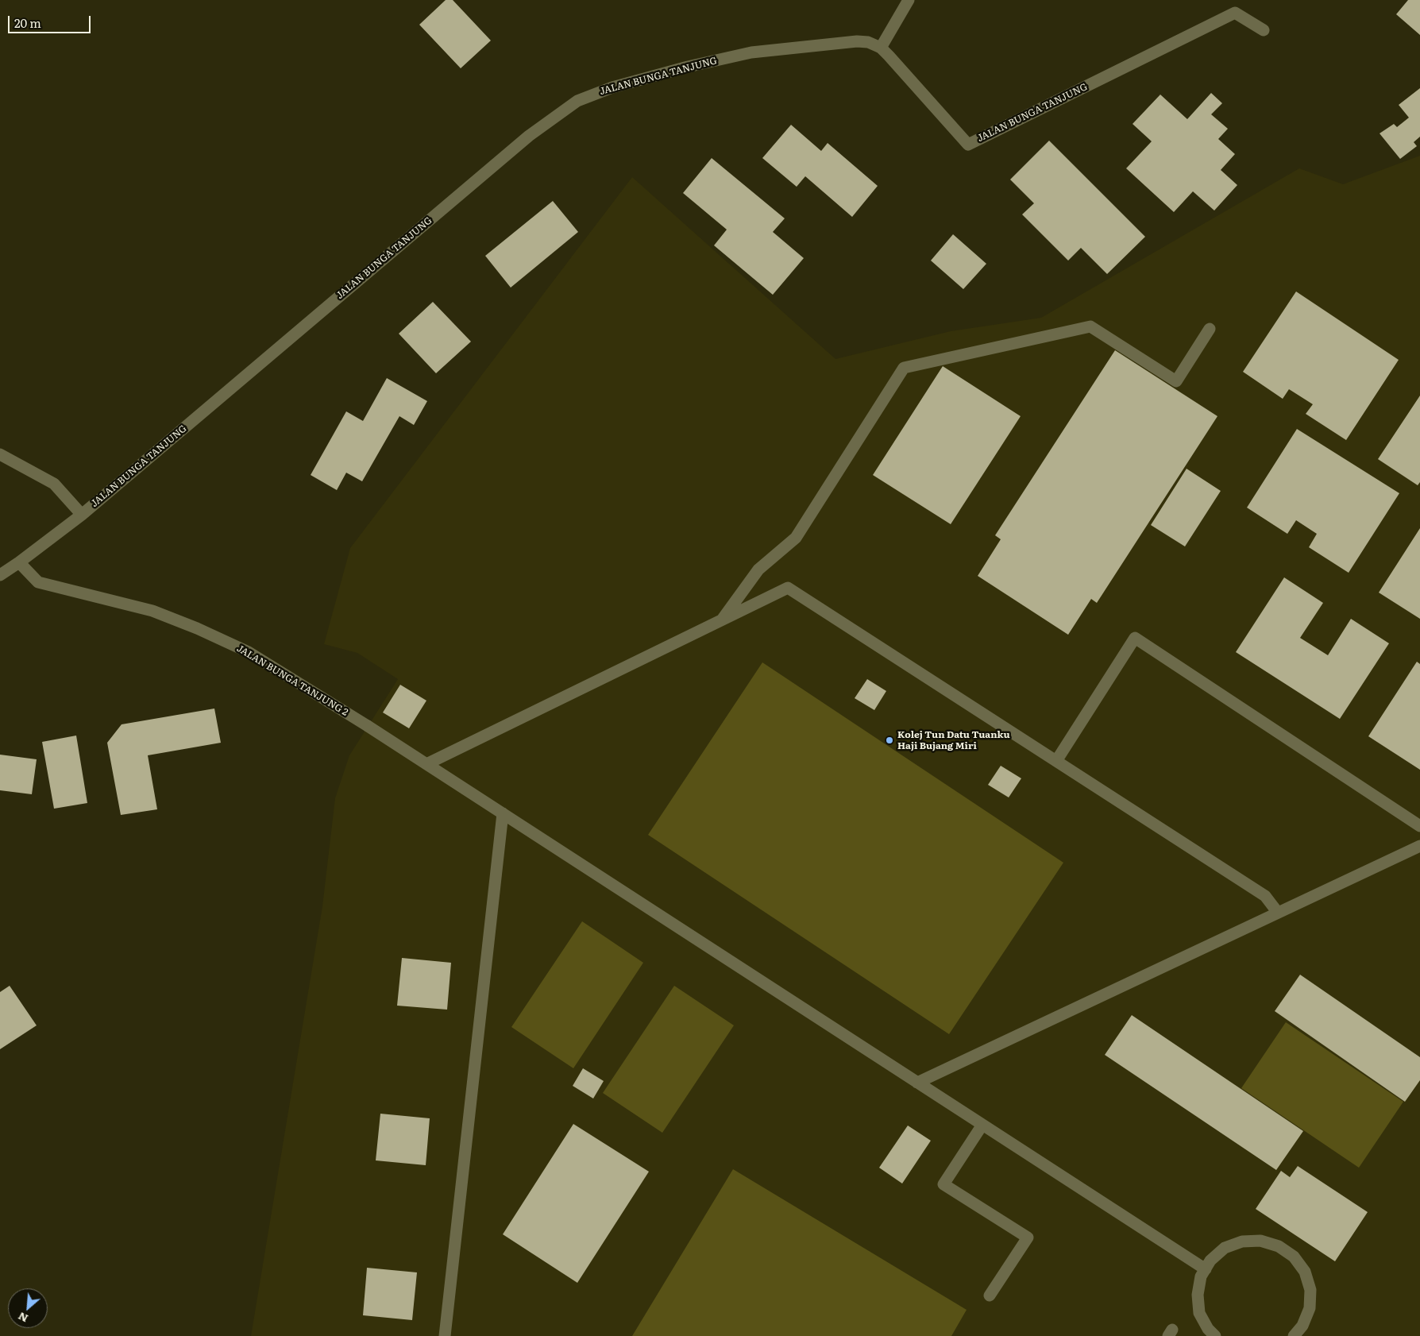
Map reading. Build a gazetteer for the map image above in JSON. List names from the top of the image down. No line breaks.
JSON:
{"streets":{"street":["JALAN BUNGA TANJUNG","JALAN BUNGA TANJUNG 2"]},"crossings":[["JALAN BUNGA TANJUNG","JALAN BUNGA TANJUNG 2"]],"places":["Kolej Tun Datu Tuanku Haji Bujang Miri"],"scale_bar":"20 m","north":"bottom left"}
